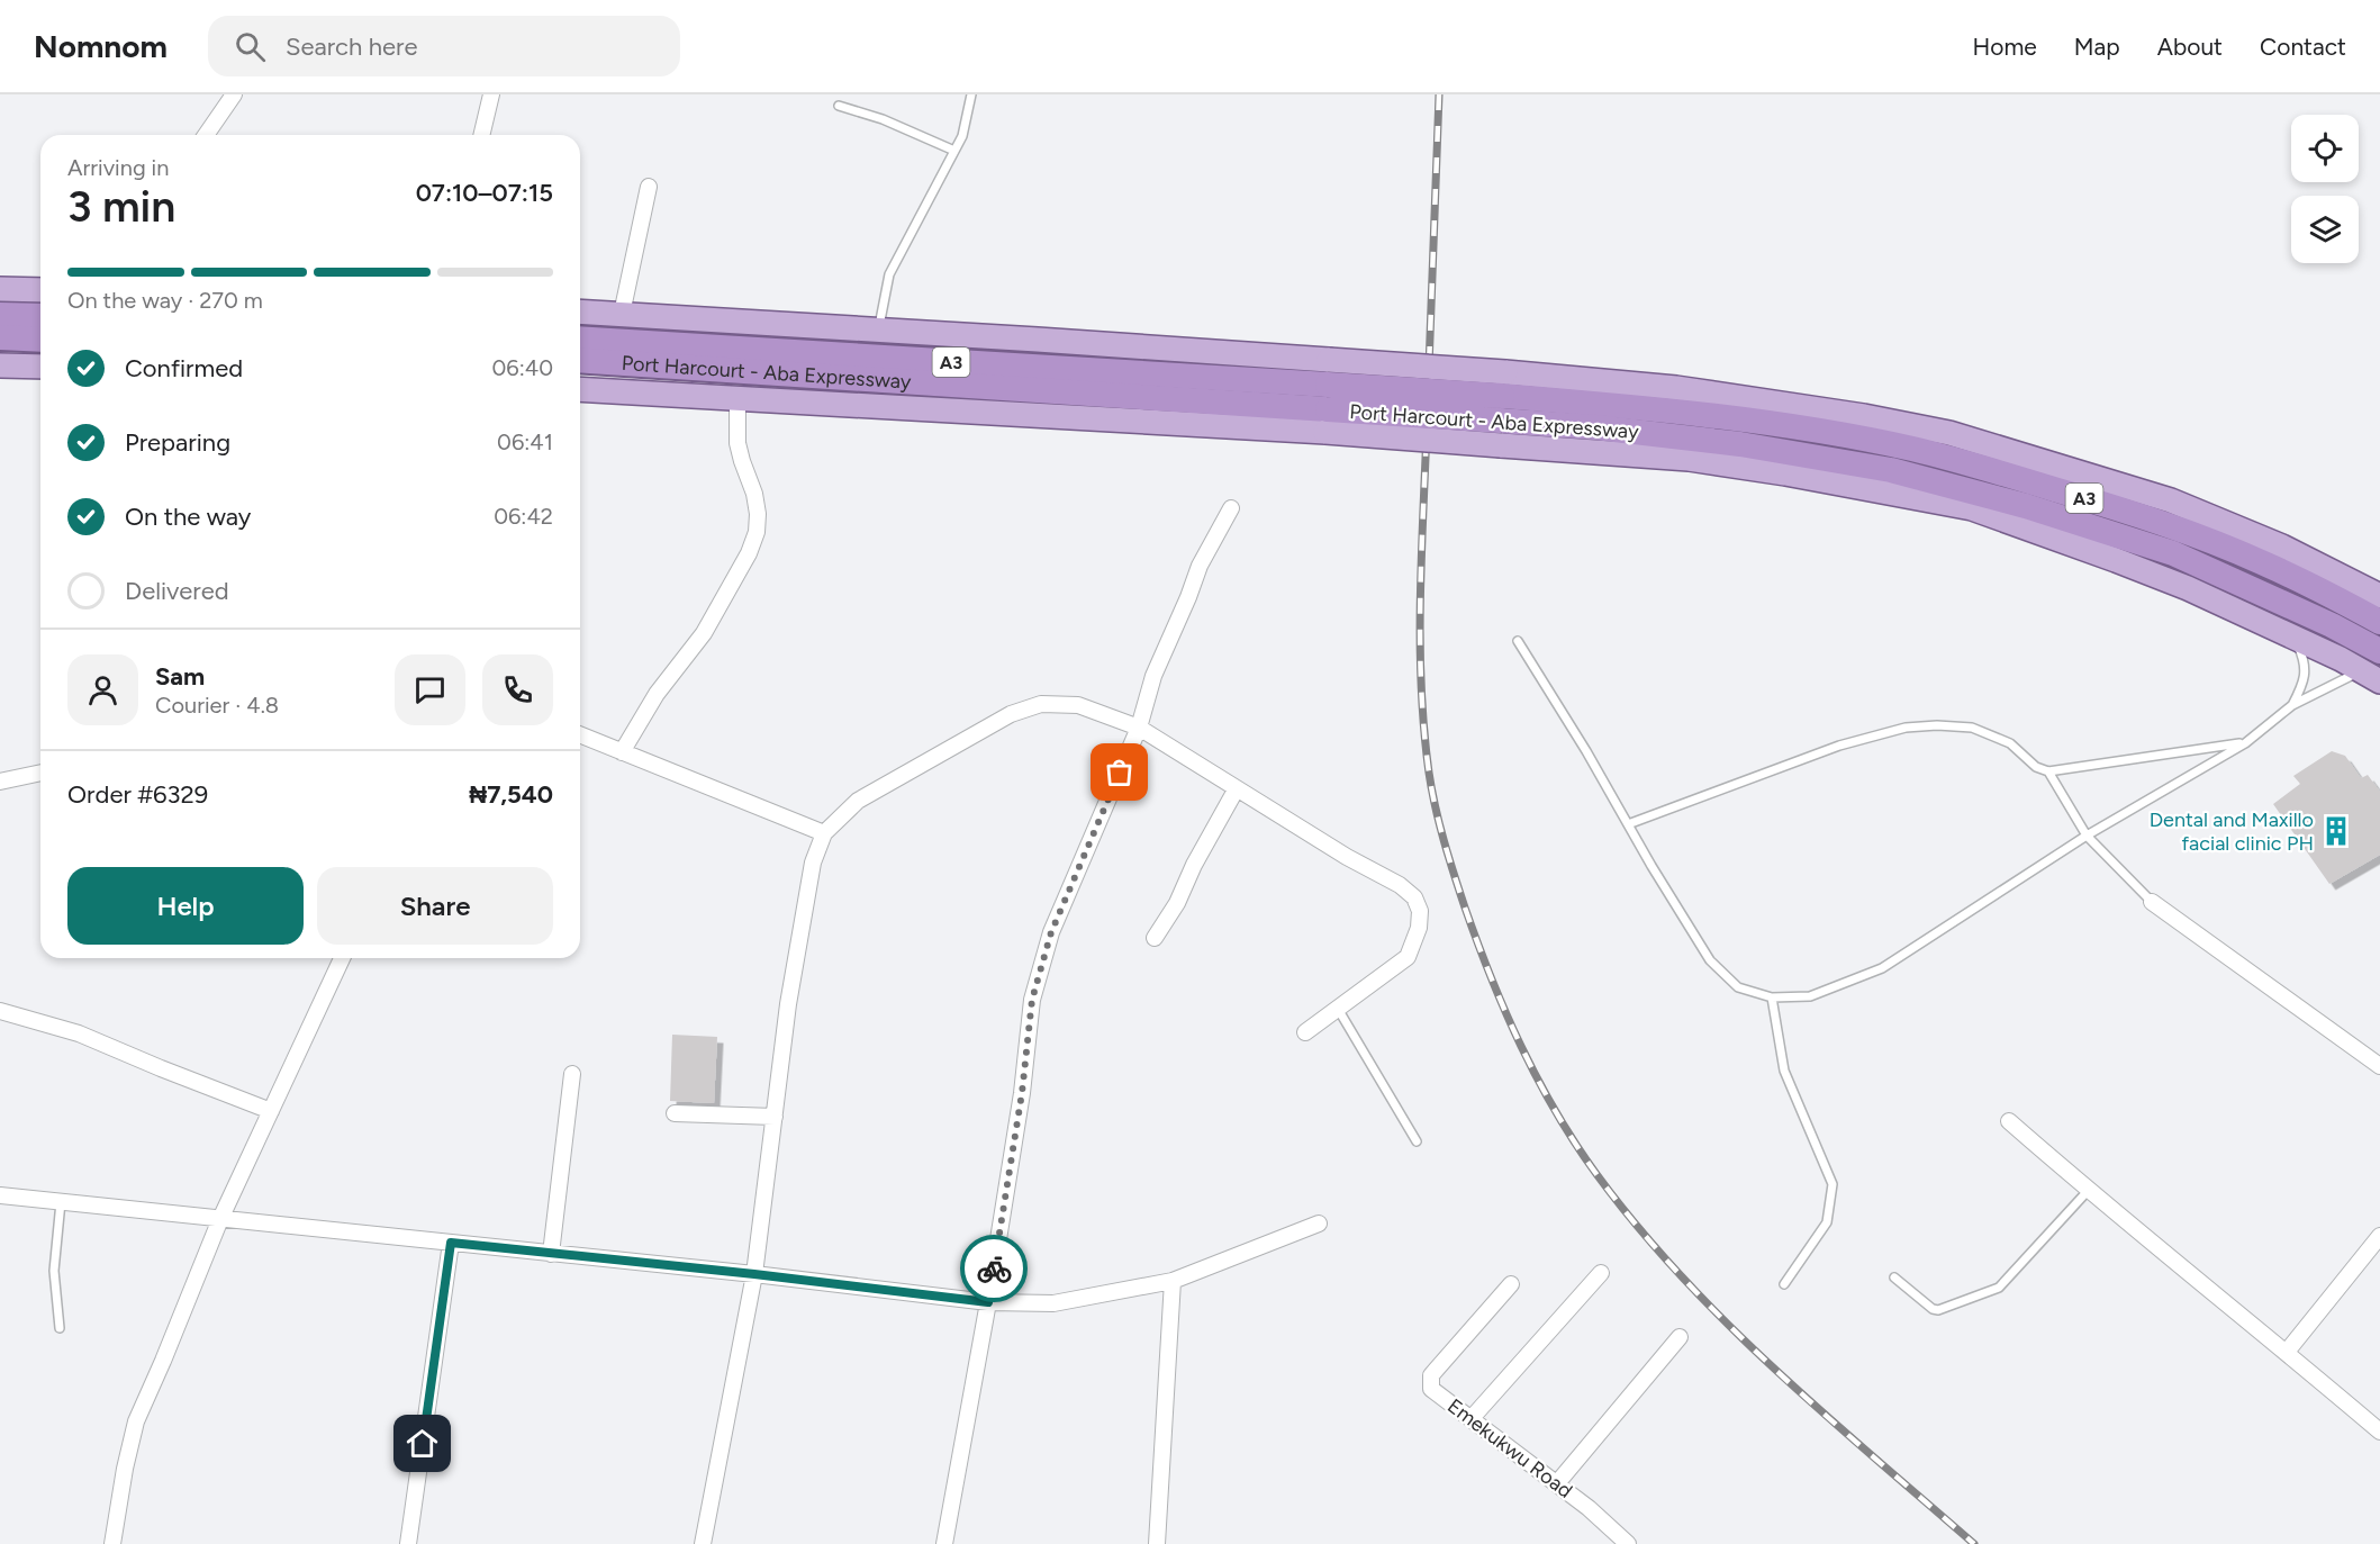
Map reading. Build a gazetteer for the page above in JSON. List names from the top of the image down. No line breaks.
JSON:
{"streets":{"highway":["A3","Port Harcourt - Aba Expressway"],"street":["Emekukwu Road"]},"places":{"building":["Dental and Maxillo facial clinic PH"]},"page":{"header":"Nomnom","search":"Search here","nav":["Home","Map","About","Contact"],"heading":["3 min","Arriving in","07:10–07:15"],"panel":["Sam","Courier · 4.8","Order #6329","₦7,540"],"bar":"On the way · 270 m","list":[["Confirmed","06:40"],["Preparing","06:41"],["On the way","06:42"],"Delivered"],"buttons":["Help","Share"]}}
